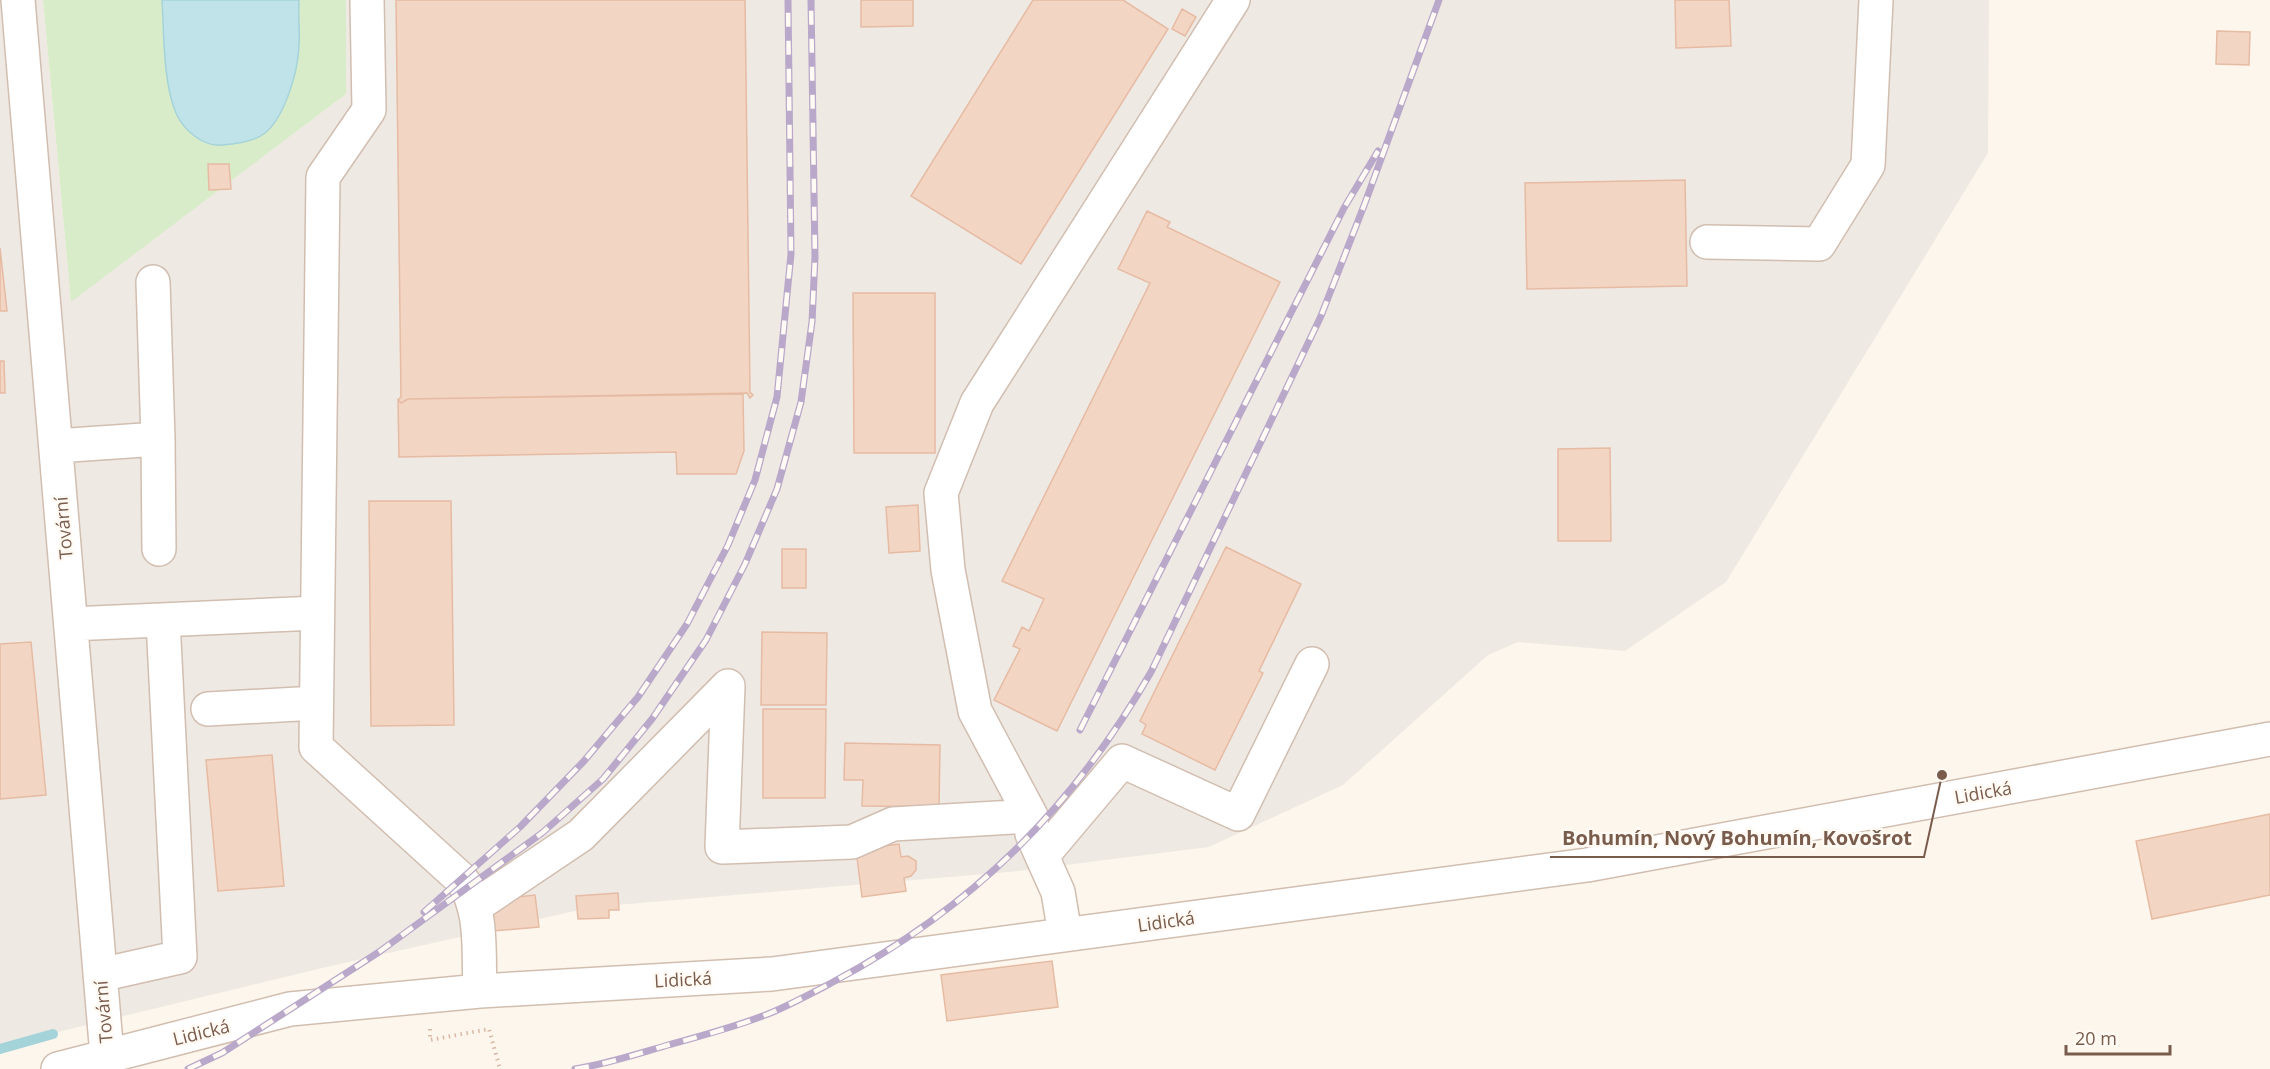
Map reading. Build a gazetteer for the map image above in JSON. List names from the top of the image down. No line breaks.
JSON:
{"streets":{"street":["Tovární","Lidická"]},"crossings":[["Tovární","Lidická"]],"places":["Bohumín, Nový Bohumín, Kovošrot"],"scale_bar":"20 m"}
